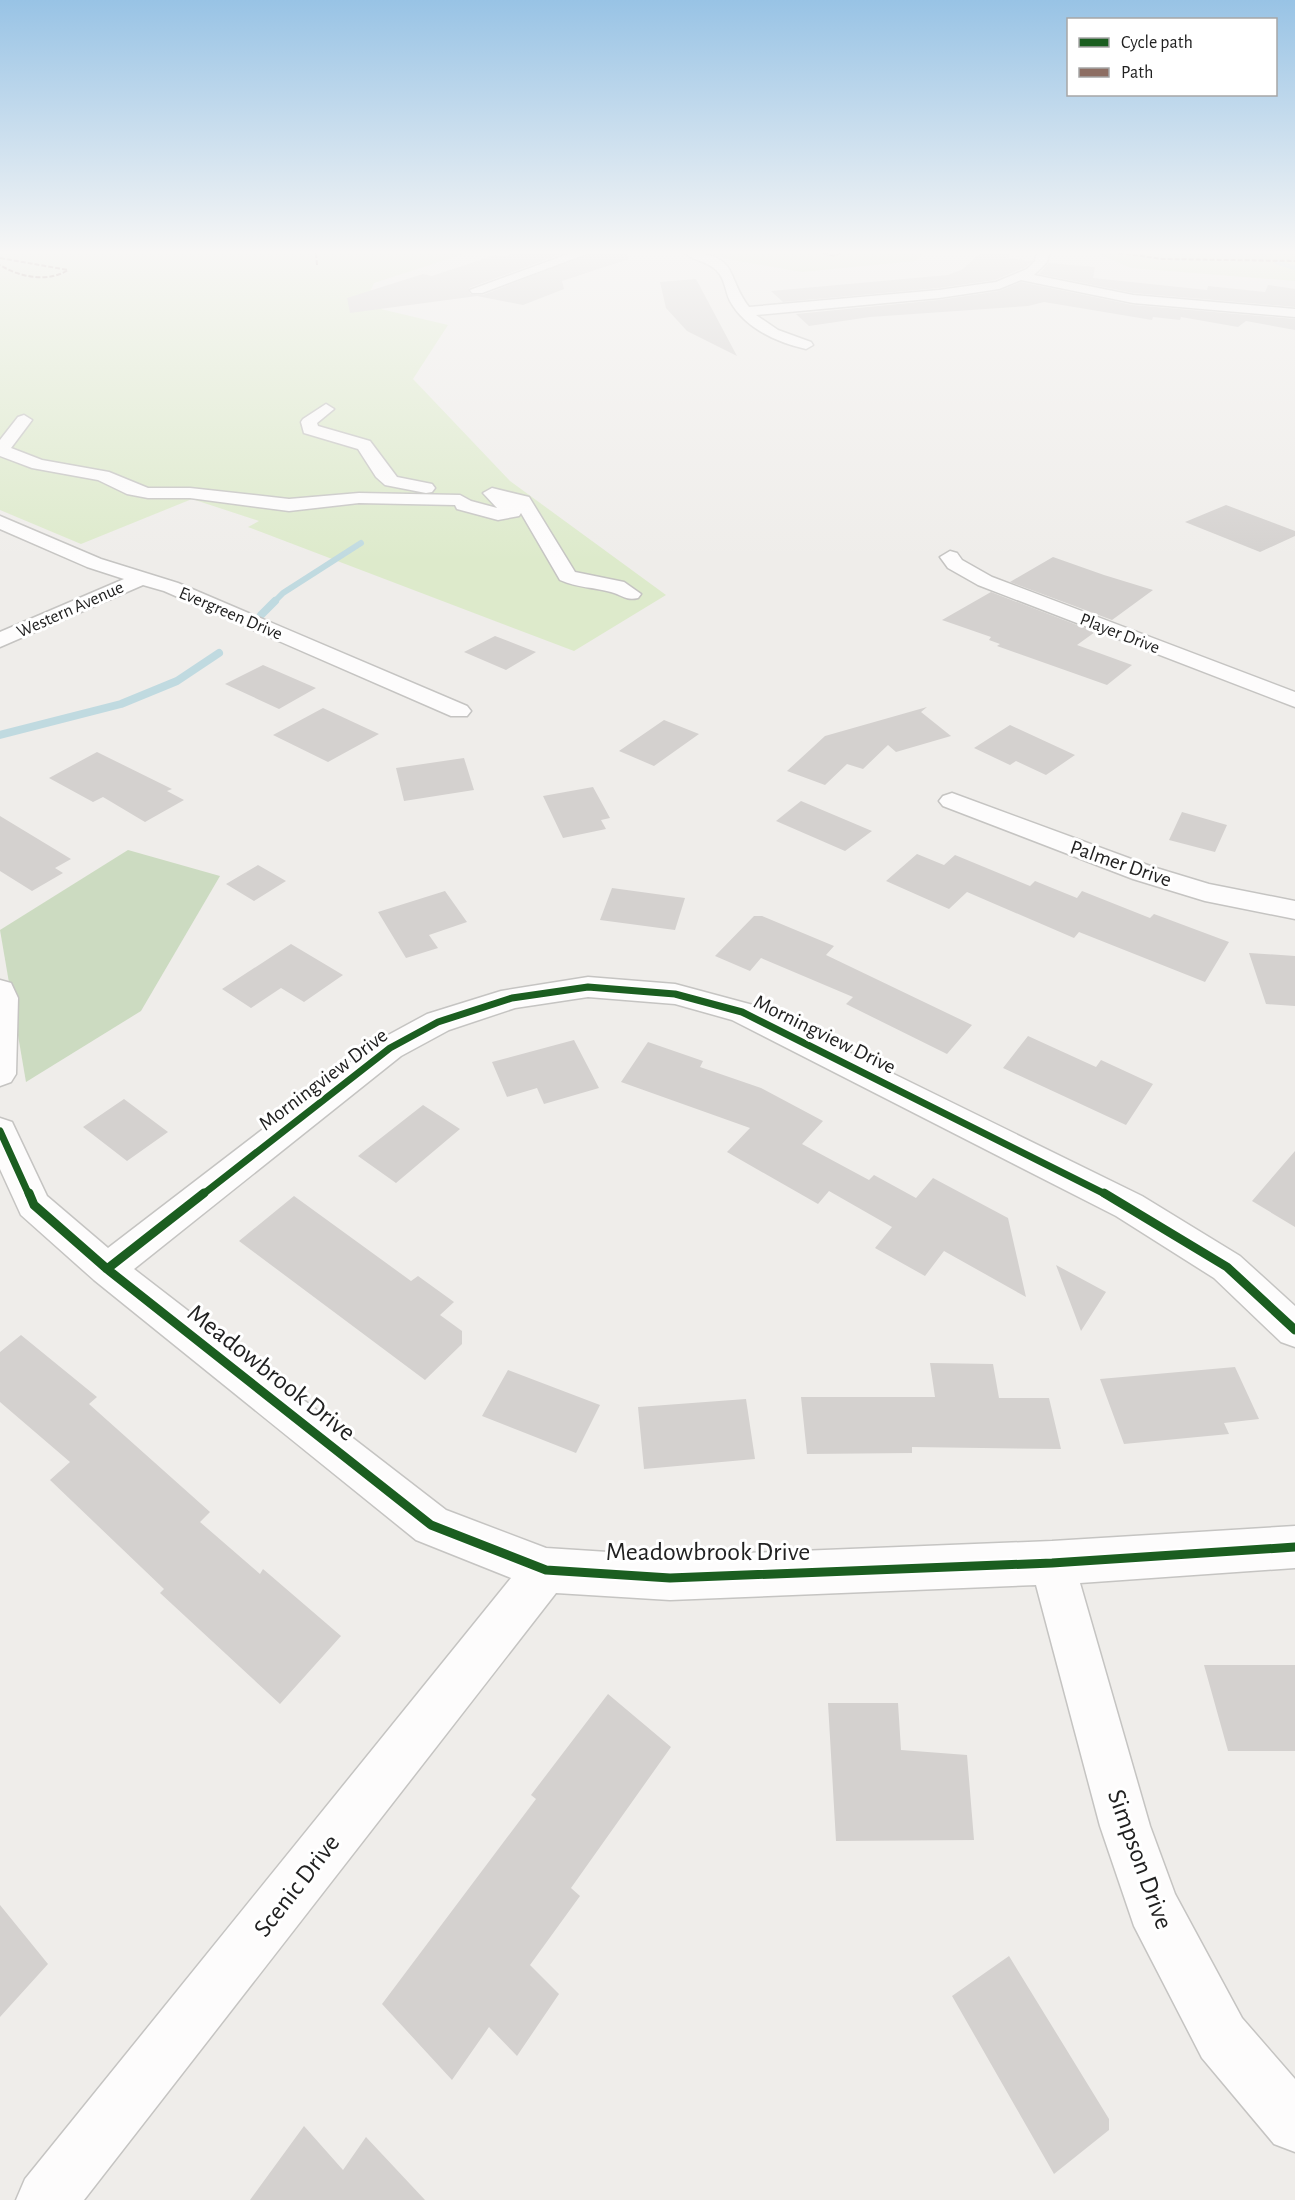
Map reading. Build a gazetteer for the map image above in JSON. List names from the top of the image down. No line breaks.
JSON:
{"streets":{"street":["Western Avenue","Evergreen Drive","Player Drive","Palmer Drive","Morningview Drive","Meadowbrook Drive","Simpson Drive","Scenic Drive"]},"crossings":[["Western Avenue","Evergreen Drive"],["Morningview Drive","Meadowbrook Drive"],["Meadowbrook Drive","Simpson Drive"],["Meadowbrook Drive","Scenic Drive"]],"legend":["Cycle path","Path"]}
